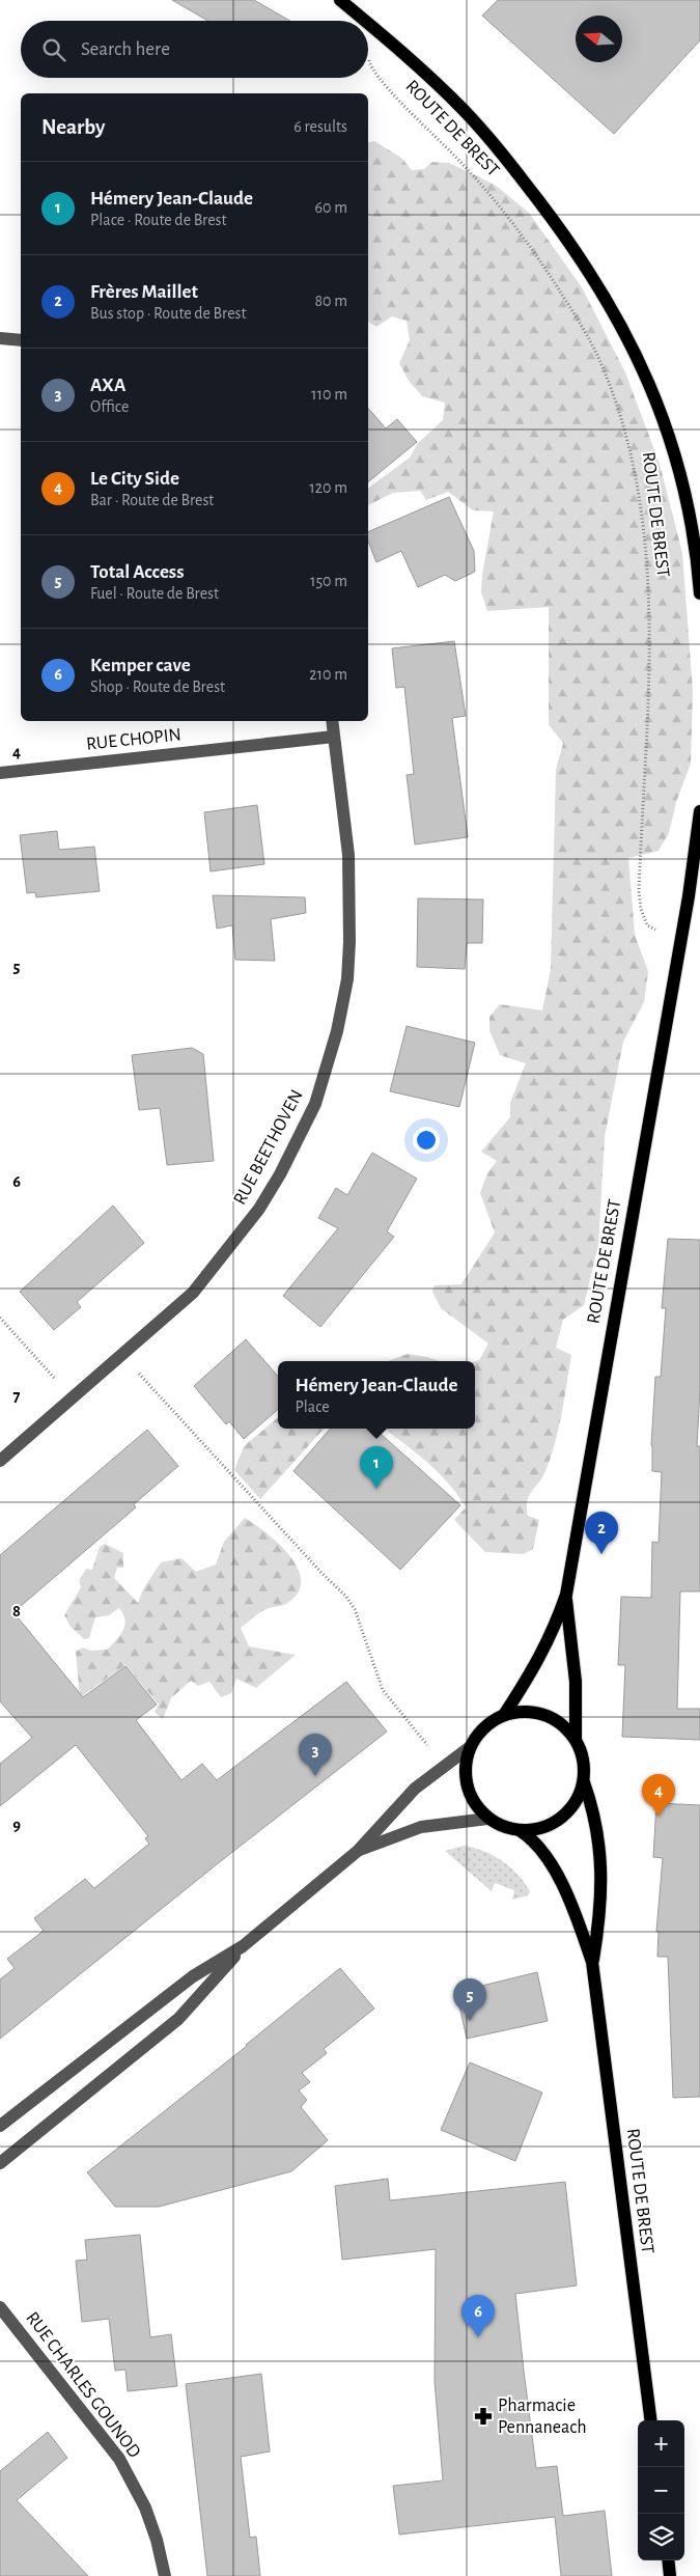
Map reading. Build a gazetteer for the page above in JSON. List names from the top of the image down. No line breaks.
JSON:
{"streets":{"main road":["ROUTE DE BREST"],"street":["RUE CHOPIN","RUE BEETHOVEN","RUE CHARLES GOUNOD"]},"crossings":[["RUE CHOPIN","RUE BEETHOVEN"]],"places":{"pharmacy":["Pharmacie Pennaneach"]},"north":"left","page":{"search":"Search here","heading":["Nearby","6 results"],"list":[{"mark":"1","name":"Hémery Jean-Claude","note":"Place · Route de Brest","value":"60 m"},{"mark":"2","name":"Frères Maillet","note":"Bus stop · Route de Brest","value":"80 m"},{"mark":"3","name":"AXA","note":"Office","value":"110 m"},{"mark":"4","name":"Le City Side","note":"Bar · Route de Brest","value":"120 m"},{"mark":"5","name":"Total Access","note":"Fuel · Route de Brest","value":"150 m"},{"mark":"6","name":"Kemper cave","note":"Shop · Route de Brest","value":"210 m"}],"popup":["Hémery Jean-Claude","Place"],"pins":["1","2","3","4","5","6"],"map_buttons":["+","−"]},"grid":{"rows":["4","5","6","7","8","9"]}}
